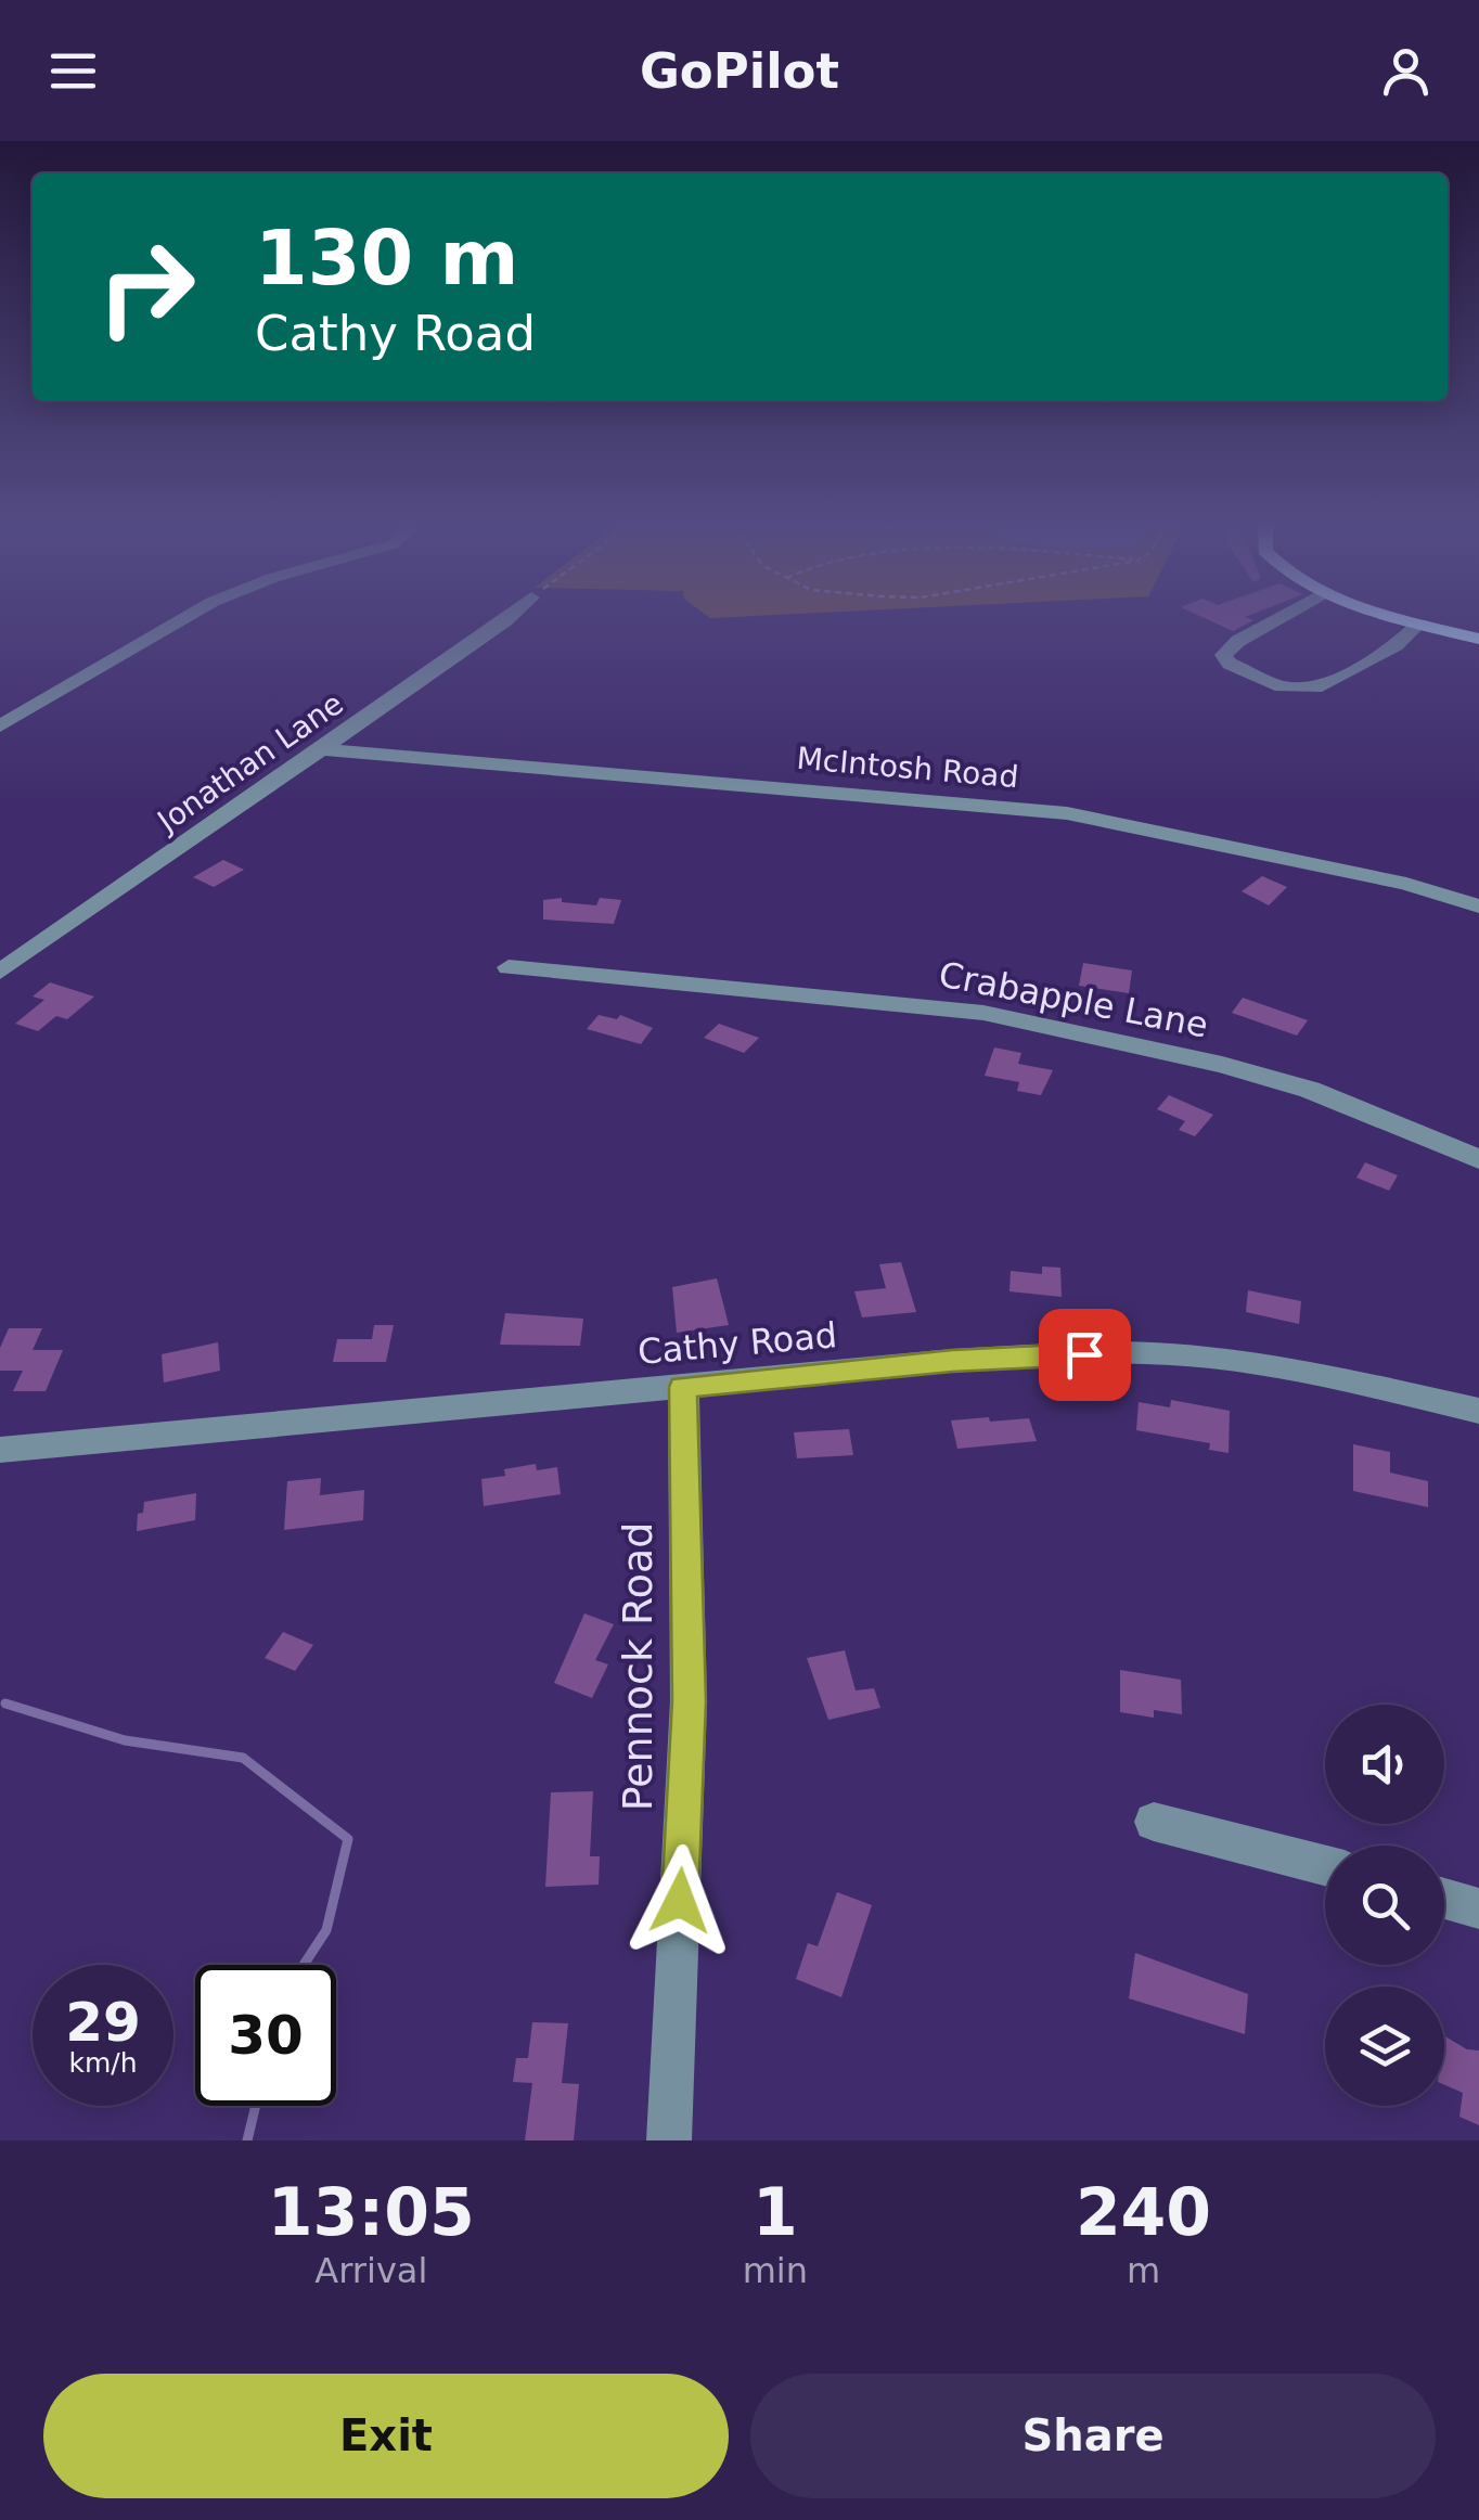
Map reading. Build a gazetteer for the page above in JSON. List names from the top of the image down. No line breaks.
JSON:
{"streets":{"street":["Jonathan Lane","McIntosh Road","Crabapple Lane","Cathy Road","Pennock Road"]},"crossings":[["Jonathan Lane","McIntosh Road"],["Cathy Road","Pennock Road"]],"page":{"header":"GoPilot","turn":["130 m","Cathy Road"],"speed":"29 km/h","limit":"30","eta":["13:05","Arrival","1","min","240","m"],"buttons":["Exit","Share"]}}
